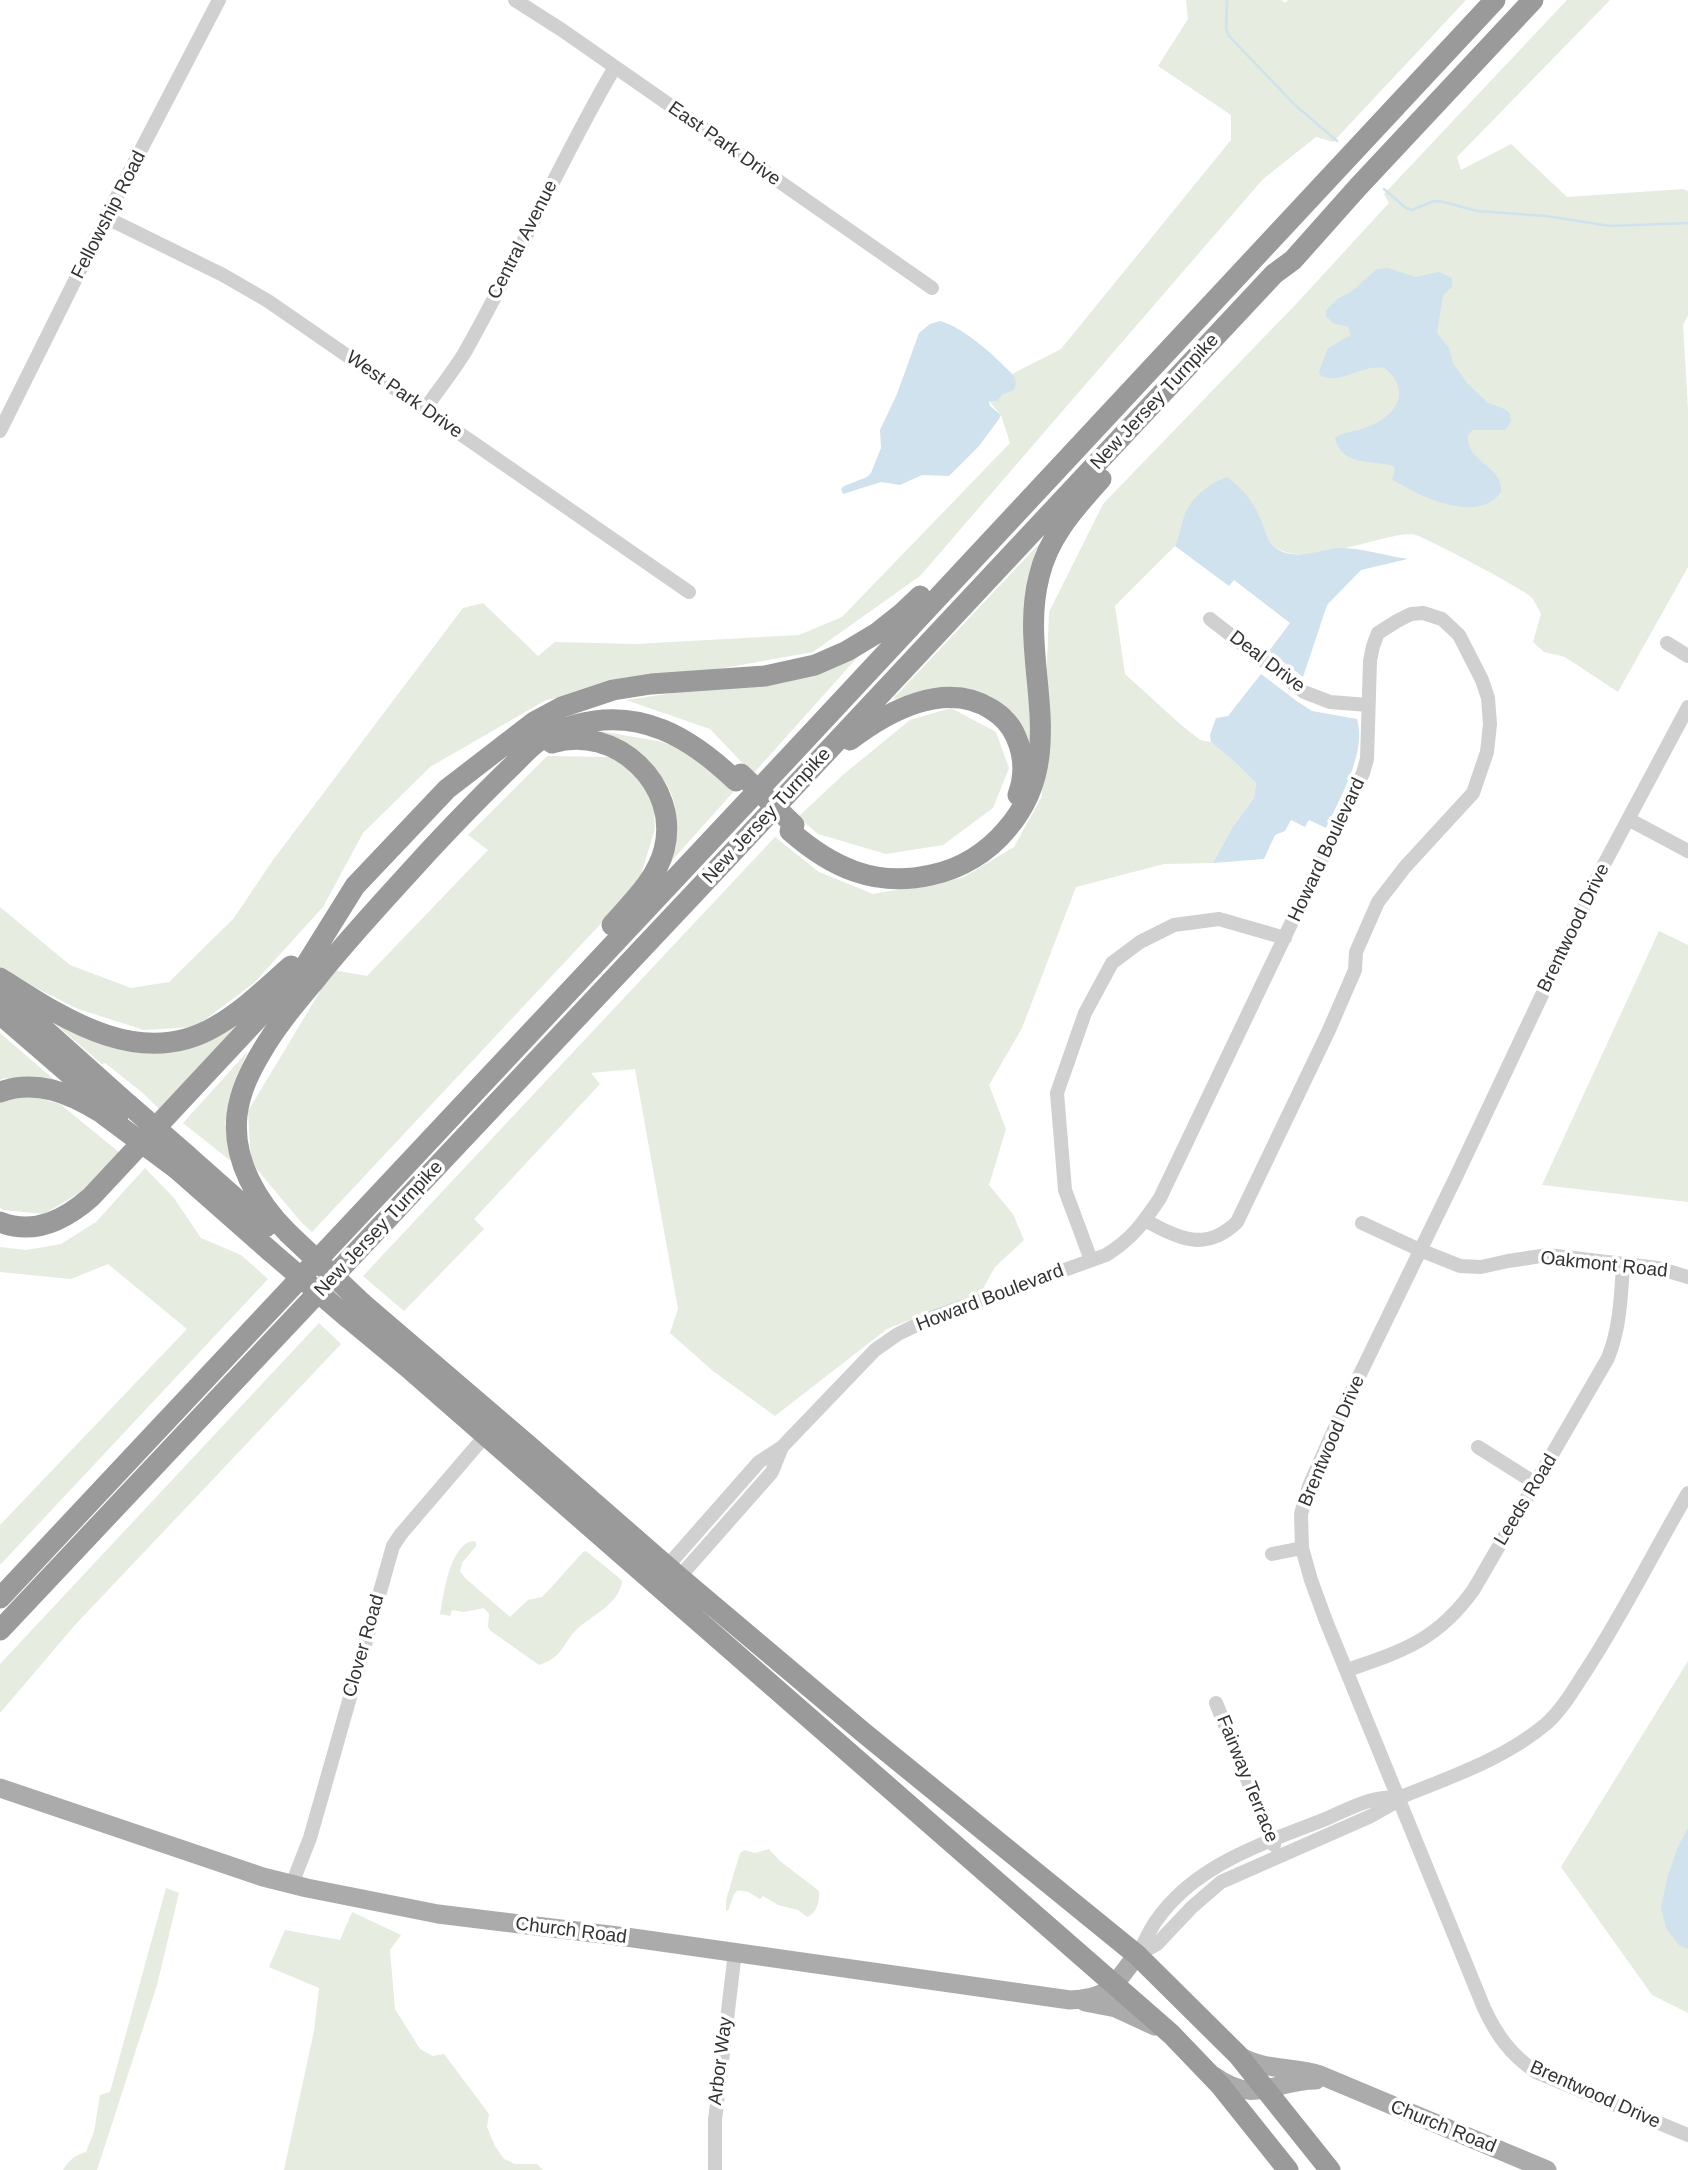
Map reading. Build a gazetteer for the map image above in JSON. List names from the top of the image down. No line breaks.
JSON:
{"streets":{"highway":["New Jersey Turnpike"],"main road":["Church Road"],"street":["East Park Drive","Fellowship Road","Central Avenue","West Park Drive","Deal Drive","Howard Boulevard","Brentwood Drive","Oakmont Road","Leeds Road","Clover Road","Fairway Terrace","Arbor Way"]},"crossings":[["East Park Drive","Central Avenue"],["Fellowship Road","West Park Drive"],["Central Avenue","West Park Drive"],["Deal Drive","Howard Boulevard"],["Brentwood Drive","Oakmont Road"],["Brentwood Drive","Leeds Road"],["Oakmont Road","Leeds Road"],["Clover Road","Church Road"],["Church Road","Arbor Way"]]}
